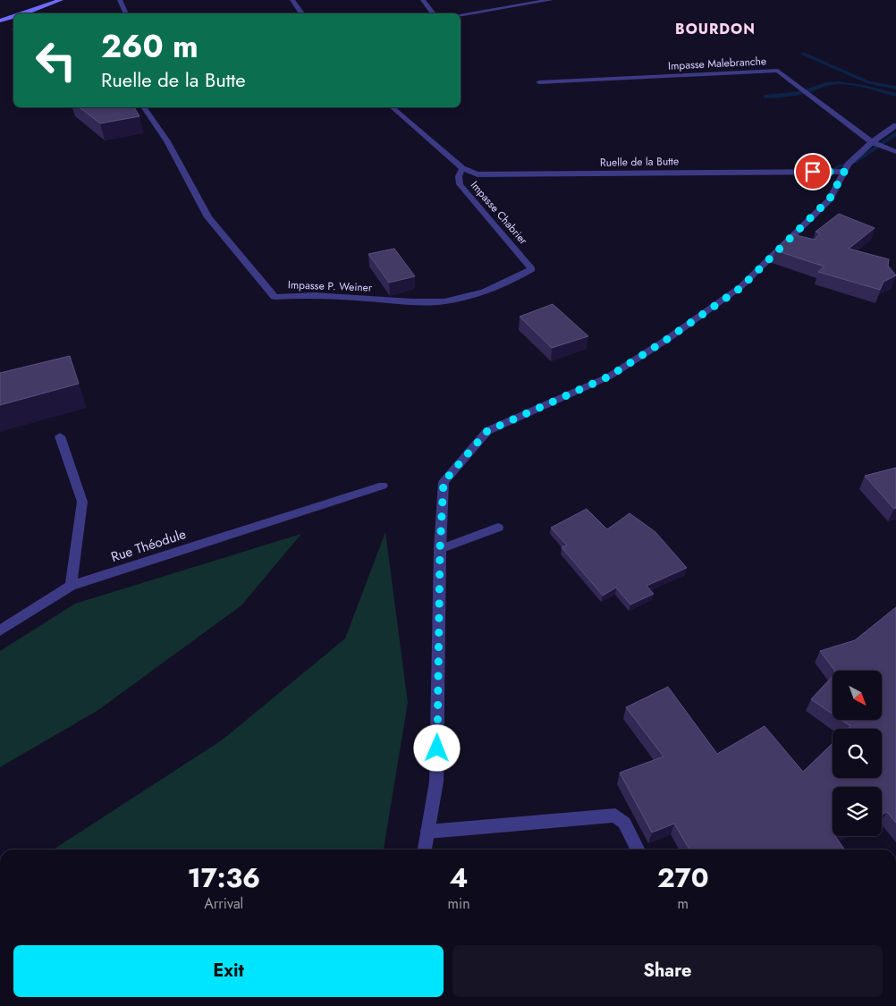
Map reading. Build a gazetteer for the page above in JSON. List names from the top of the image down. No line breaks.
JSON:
{"streets":{"street":["Impasse Malebranche","Ruelle de la Butte","Impasse Chabrier","Impasse P. Weiner","Rue Théodule"]},"crossings":[["Ruelle de la Butte","Impasse Chabrier"],["Impasse Chabrier","Impasse P. Weiner"]],"districts":["BOURDON"],"north":"bottom right","page":{"turn":["260 m","Ruelle de la Butte"],"eta":["17:36","Arrival","4","min","270","m"],"buttons":["Exit","Share"]}}
